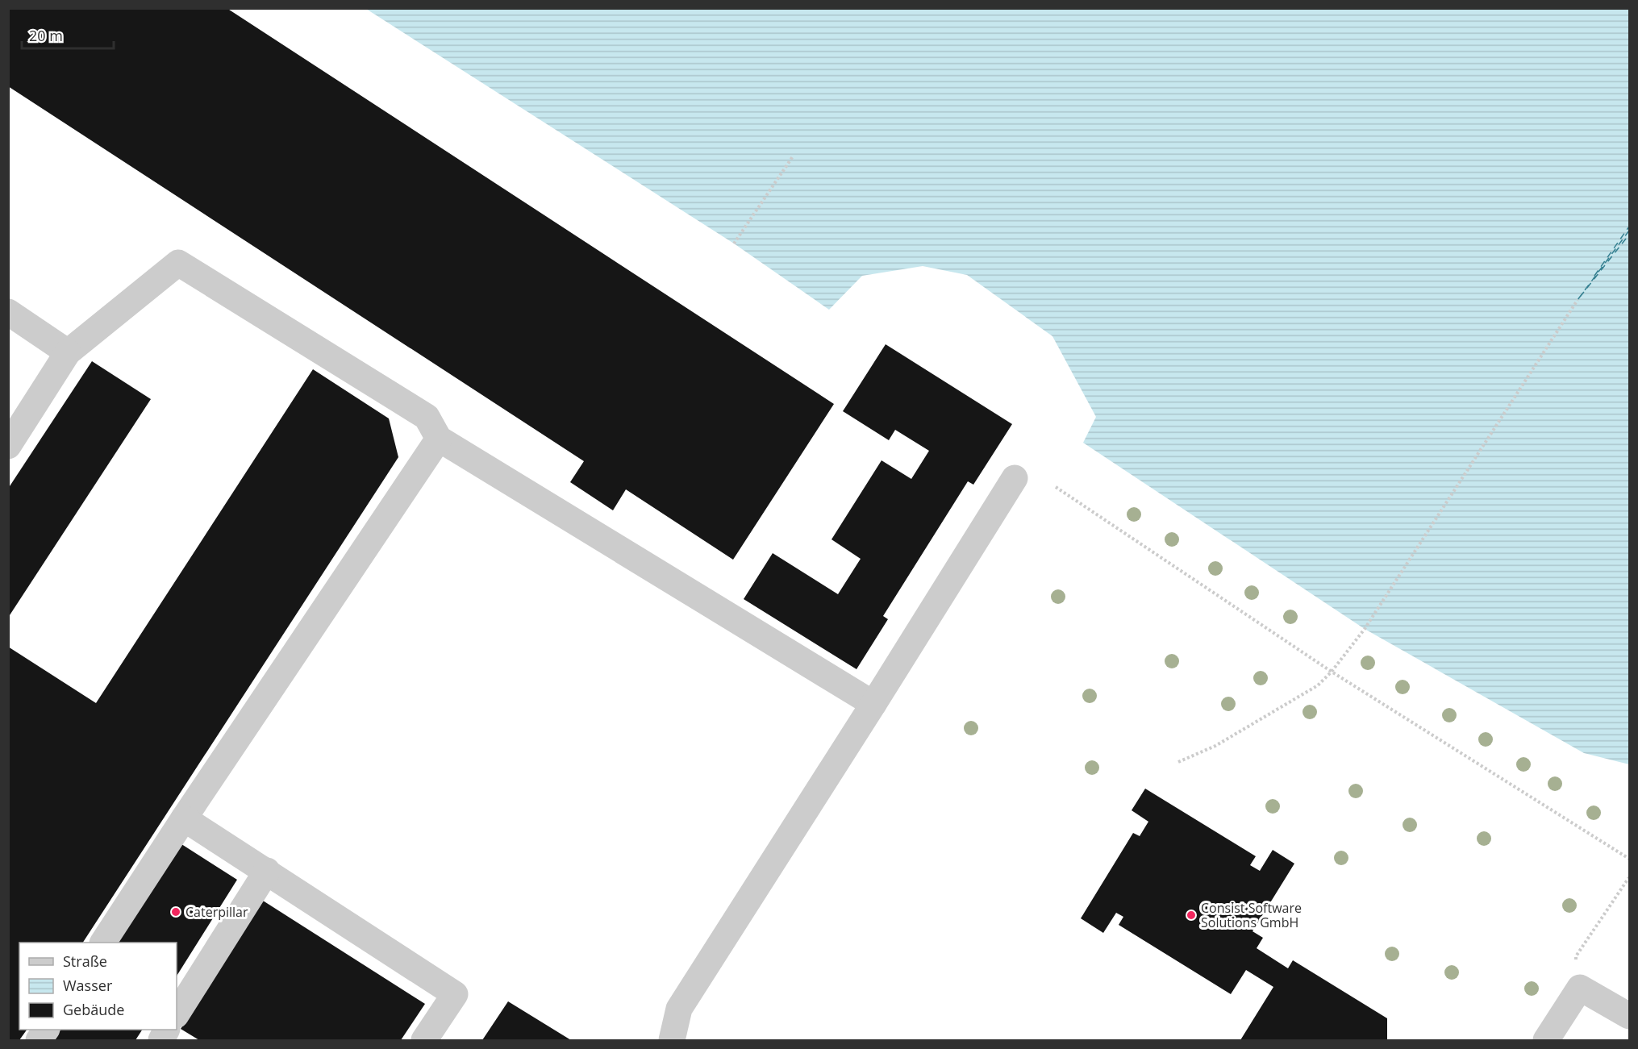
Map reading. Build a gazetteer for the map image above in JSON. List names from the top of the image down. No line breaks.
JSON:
{"places":["Caterpillar","Consist Software Solutions GmbH"],"legend":["Straße","Wasser","Gebäude"],"scale_bar":"20 m"}
